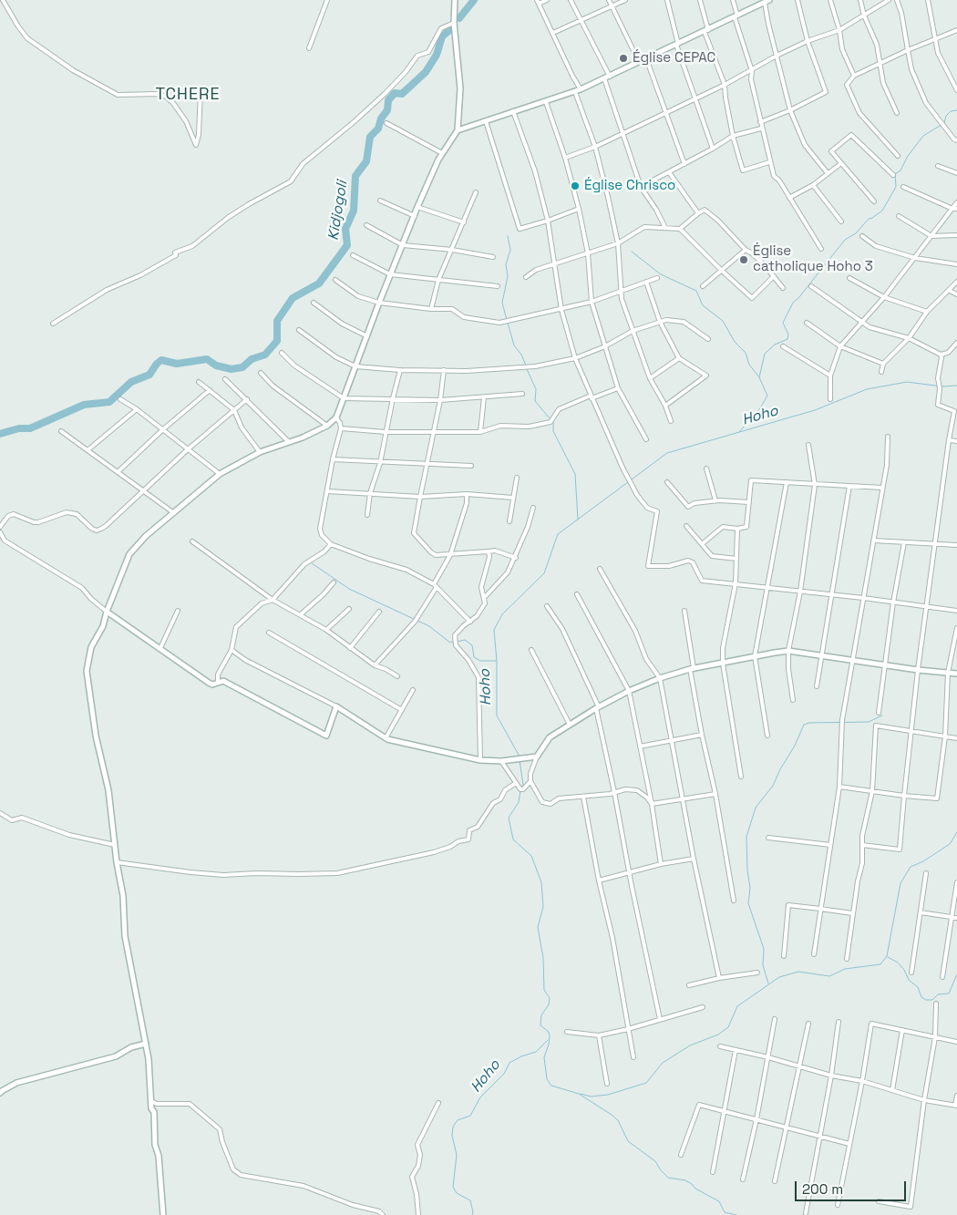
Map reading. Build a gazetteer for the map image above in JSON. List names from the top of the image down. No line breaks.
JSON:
{"districts":["TCHERE"],"water":["Kidjogoli","Hoho"],"places":["Église CEPAC","Église Chrisco","Église catholique Hoho 3"],"scale_bar":"200 m"}
